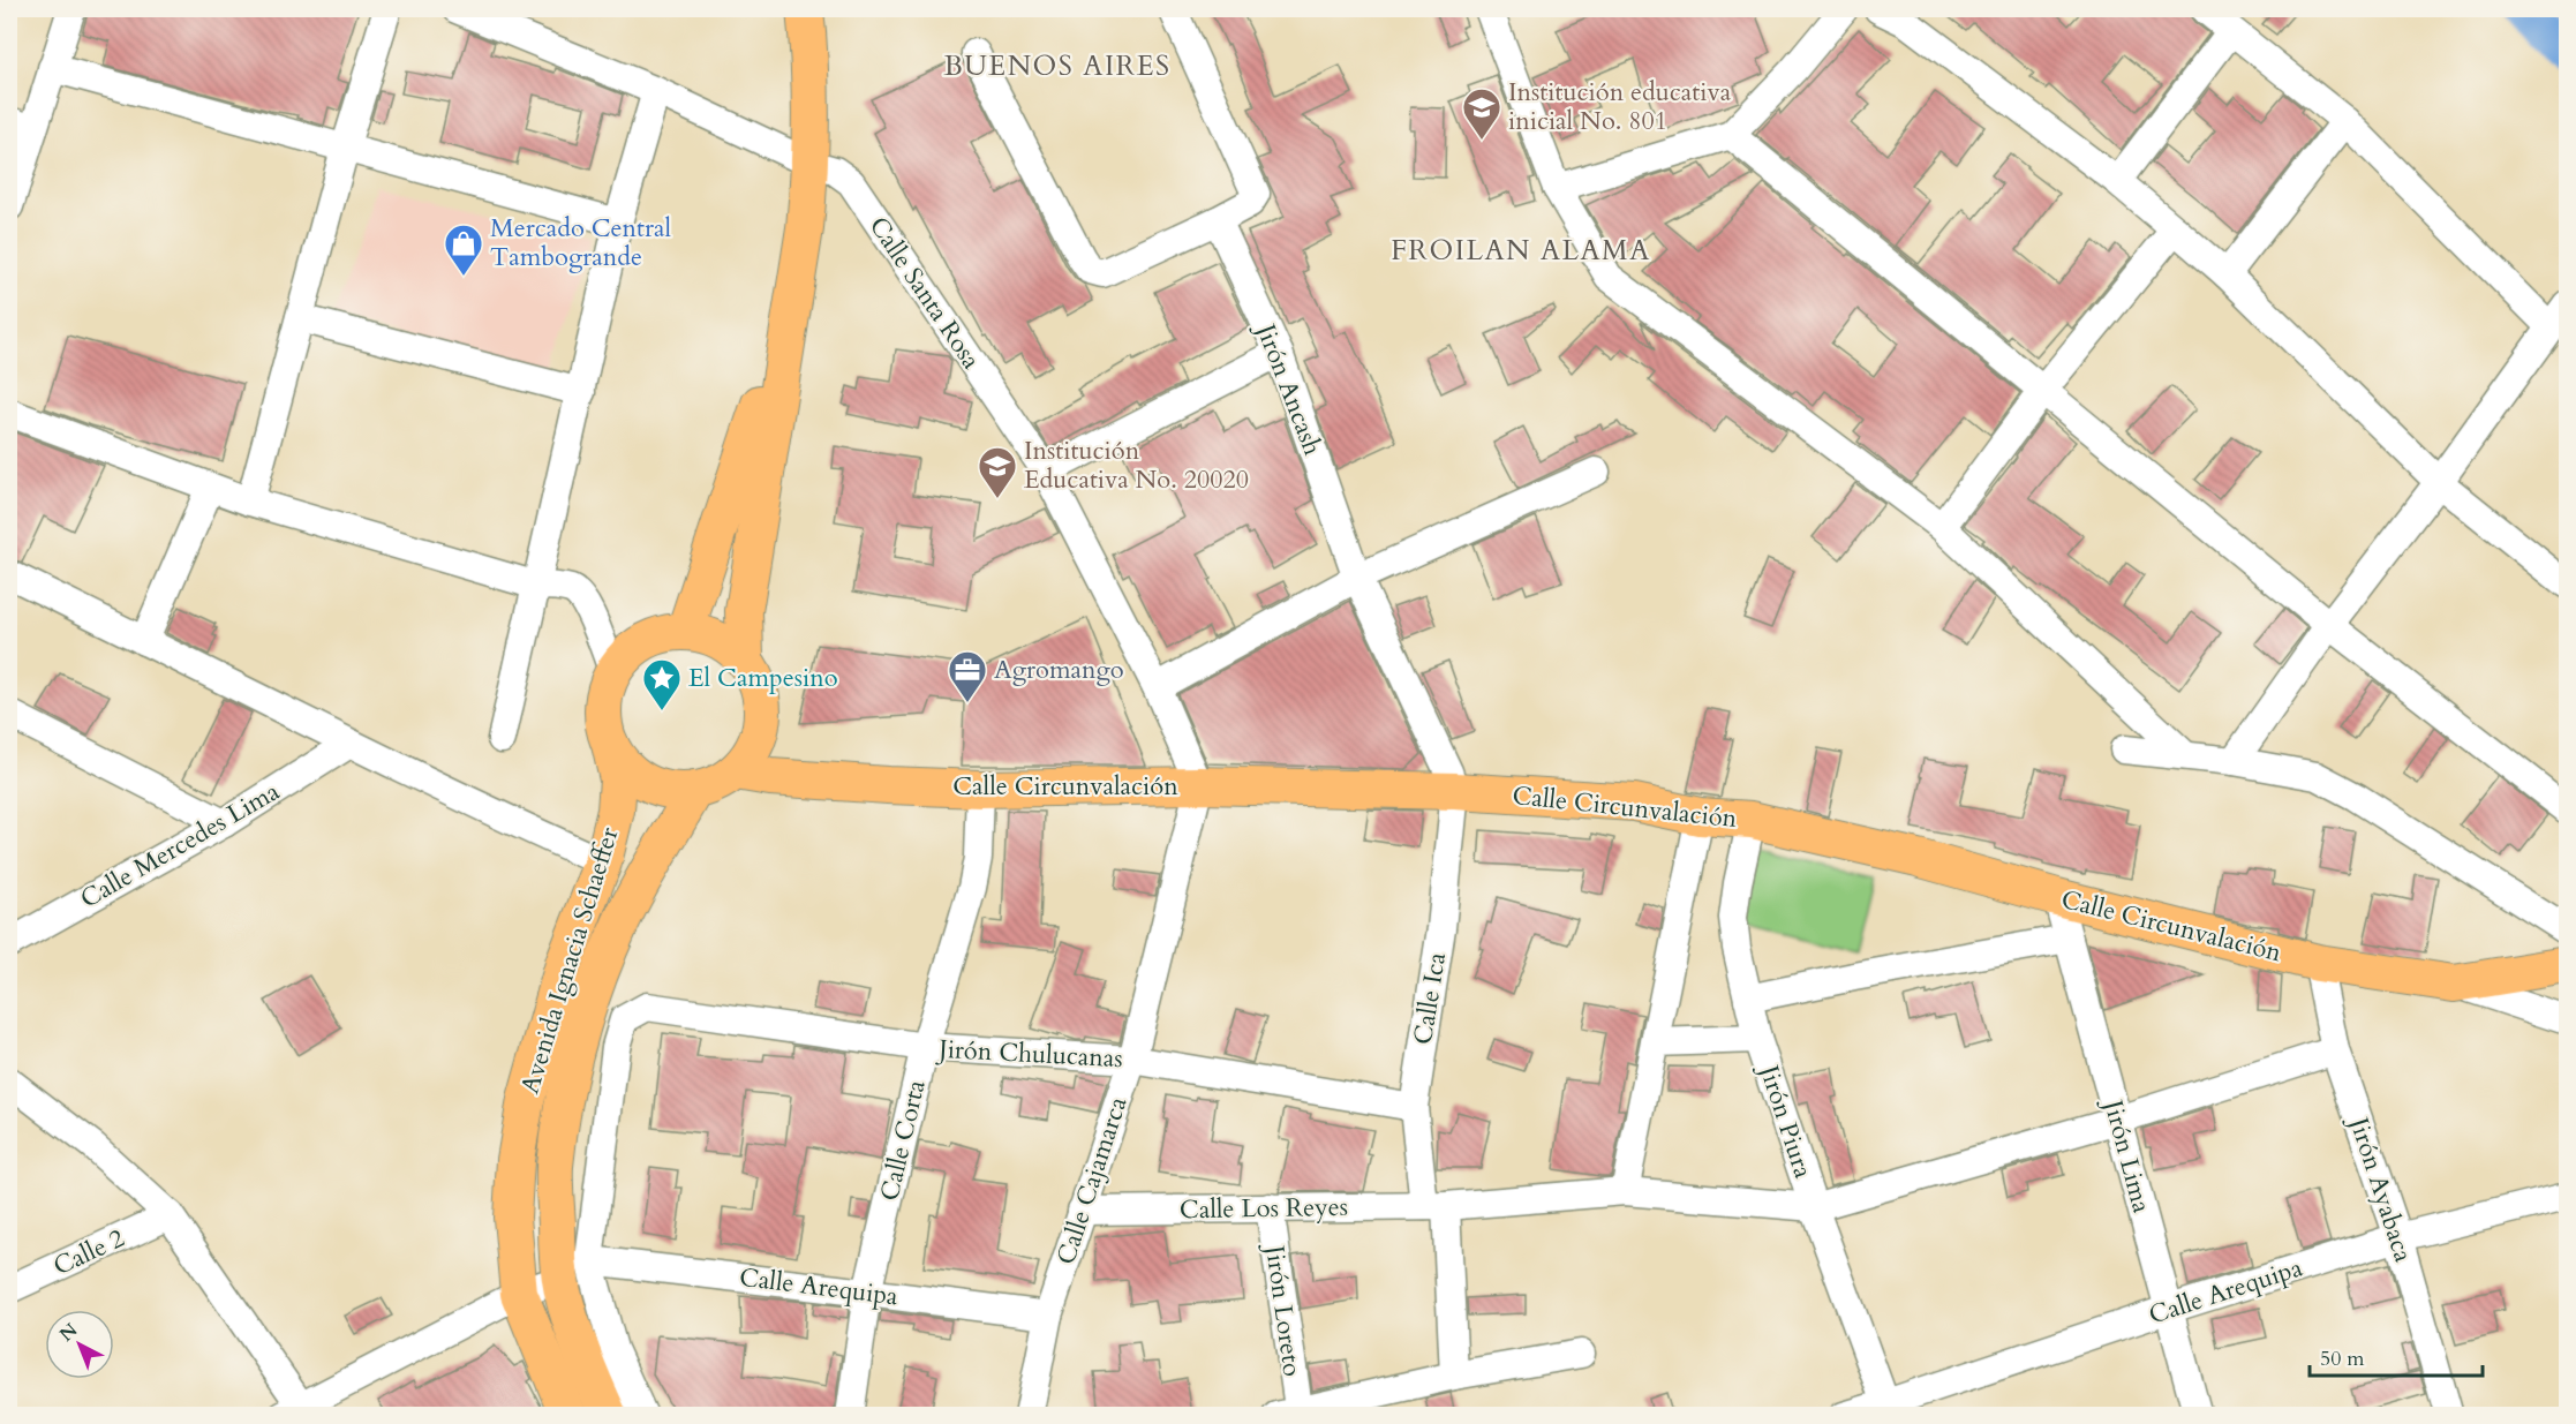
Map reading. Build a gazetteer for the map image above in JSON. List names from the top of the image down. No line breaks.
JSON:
{"streets":{"main road":["Calle Circunvalación","Avenida Ignacia Schaeffer"],"street":["Calle Santa Rosa","Jirón Ancash","Calle Mercedes Lima","Calle Ica","Jirón Chulucanas","Jirón Piura","Calle Corta","Jirón Lima","Calle Cajamarca","Jirón Ayabaca","Calle Los Reyes","Calle 2","Calle Arequipa","Jirón Loreto"]},"crossings":[["Calle Santa Rosa","Calle Circunvalación"],["Calle Santa Rosa","Calle Cajamarca"],["Jirón Ancash","Calle Circunvalación"],["Jirón Ancash","Calle Ica"],["Calle Circunvalación","Avenida Ignacia Schaeffer"],["Calle Circunvalación","Calle Ica"],["Calle Circunvalación","Jirón Piura"],["Calle Circunvalación","Calle Corta"],["Calle Circunvalación","Jirón Lima"],["Calle Circunvalación","Calle Cajamarca"],["Calle Circunvalación","Jirón Ayabaca"],["Avenida Ignacia Schaeffer","Jirón Chulucanas"],["Avenida Ignacia Schaeffer","Calle Arequipa"],["Calle Ica","Jirón Chulucanas"],["Calle Ica","Calle Los Reyes"],["Jirón Chulucanas","Calle Corta"],["Jirón Chulucanas","Calle Cajamarca"],["Jirón Chulucanas","Calle Arequipa"],["Jirón Piura","Calle Los Reyes"],["Jirón Piura","Calle Arequipa"],["Calle Corta","Calle Arequipa"],["Jirón Lima","Calle Arequipa"],["Calle Cajamarca","Calle Los Reyes"],["Calle Cajamarca","Calle Arequipa"],["Jirón Ayabaca","Calle Arequipa"],["Calle Los Reyes","Jirón Loreto"]],"districts":["BUENOS AIRES","FROILAN ALAMA"],"places":{"school or university":["Institución educativa inicial No. 801","Institución Educativa No. 20020"],"shop":["Mercado Central Tambogrande"],"office":["Agromango"],"place":["El Campesino"]},"scale_bar":"50 m","north":"top left"}
